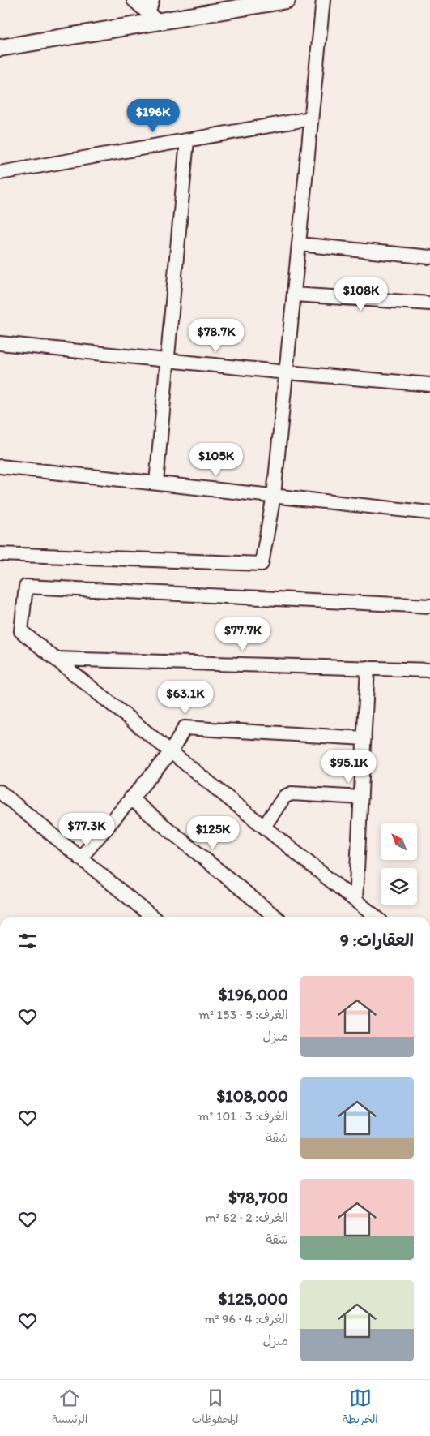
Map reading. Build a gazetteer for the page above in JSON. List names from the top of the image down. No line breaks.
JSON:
{"north":"top left","page":{"price":["$196K","$108K","$78.7K","$105K","$77.7K","$63.1K","$95.1K","$77.3K","$125K"],"heading":"العقارات: 9","list":[{"name":"$196,000","note":"الغرف: 5 · 153 m² · منزل"},{"name":"$108,000","note":"الغرف: 3 · 101 m² · شقة"},{"name":"$78,700","note":"الغرف: 2 · 62 m² · شقة"},{"name":"$125,000","note":"الغرف: 4 · 96 m² · منزل"}],"tabs":["الخريطة","المحفوظات","الرئيسية"]}}
